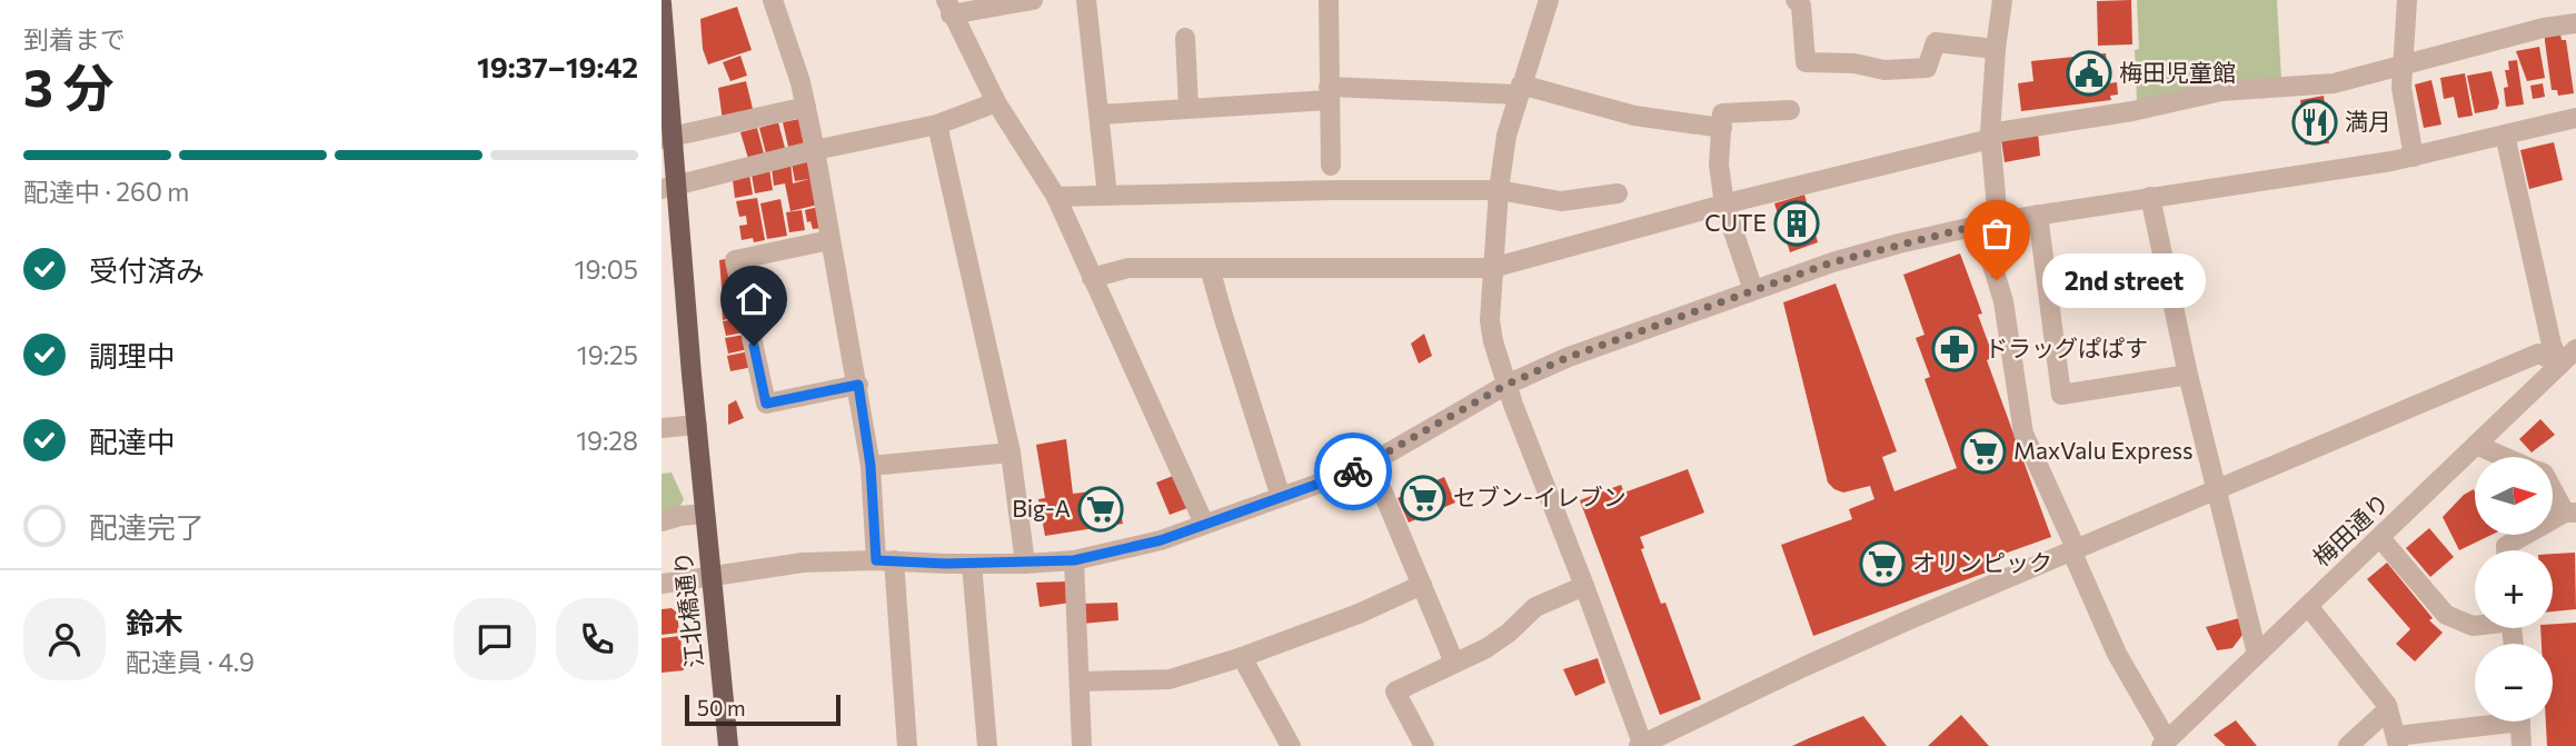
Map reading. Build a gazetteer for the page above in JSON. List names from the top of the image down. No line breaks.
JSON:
{"streets":{"main road":["江北橋通り"],"street":["梅田通り"]},"places":{"public building":["梅田児童館"],"restaurant":["満月"],"building":["CUTE"],"other":["2nd street"],"pharmacy":["ドラッグぱぱす"],"supermarket":["MaxValu Express","セブン-イレブン","Big-A","オリンピック"]},"scale_bar":"50 m","north":"right","page":{"heading":["3 分","到着まで","19:37–19:42"],"panel":["鈴木","配達員 · 4.9"],"bar":"配達中 · 260 m","list":[["受付済み","19:05"],["調理中","19:25"],["配達中","19:28"],"配達完了"],"bubble":"2nd street","map_buttons":["+","−"],"scale":"50 m"}}
